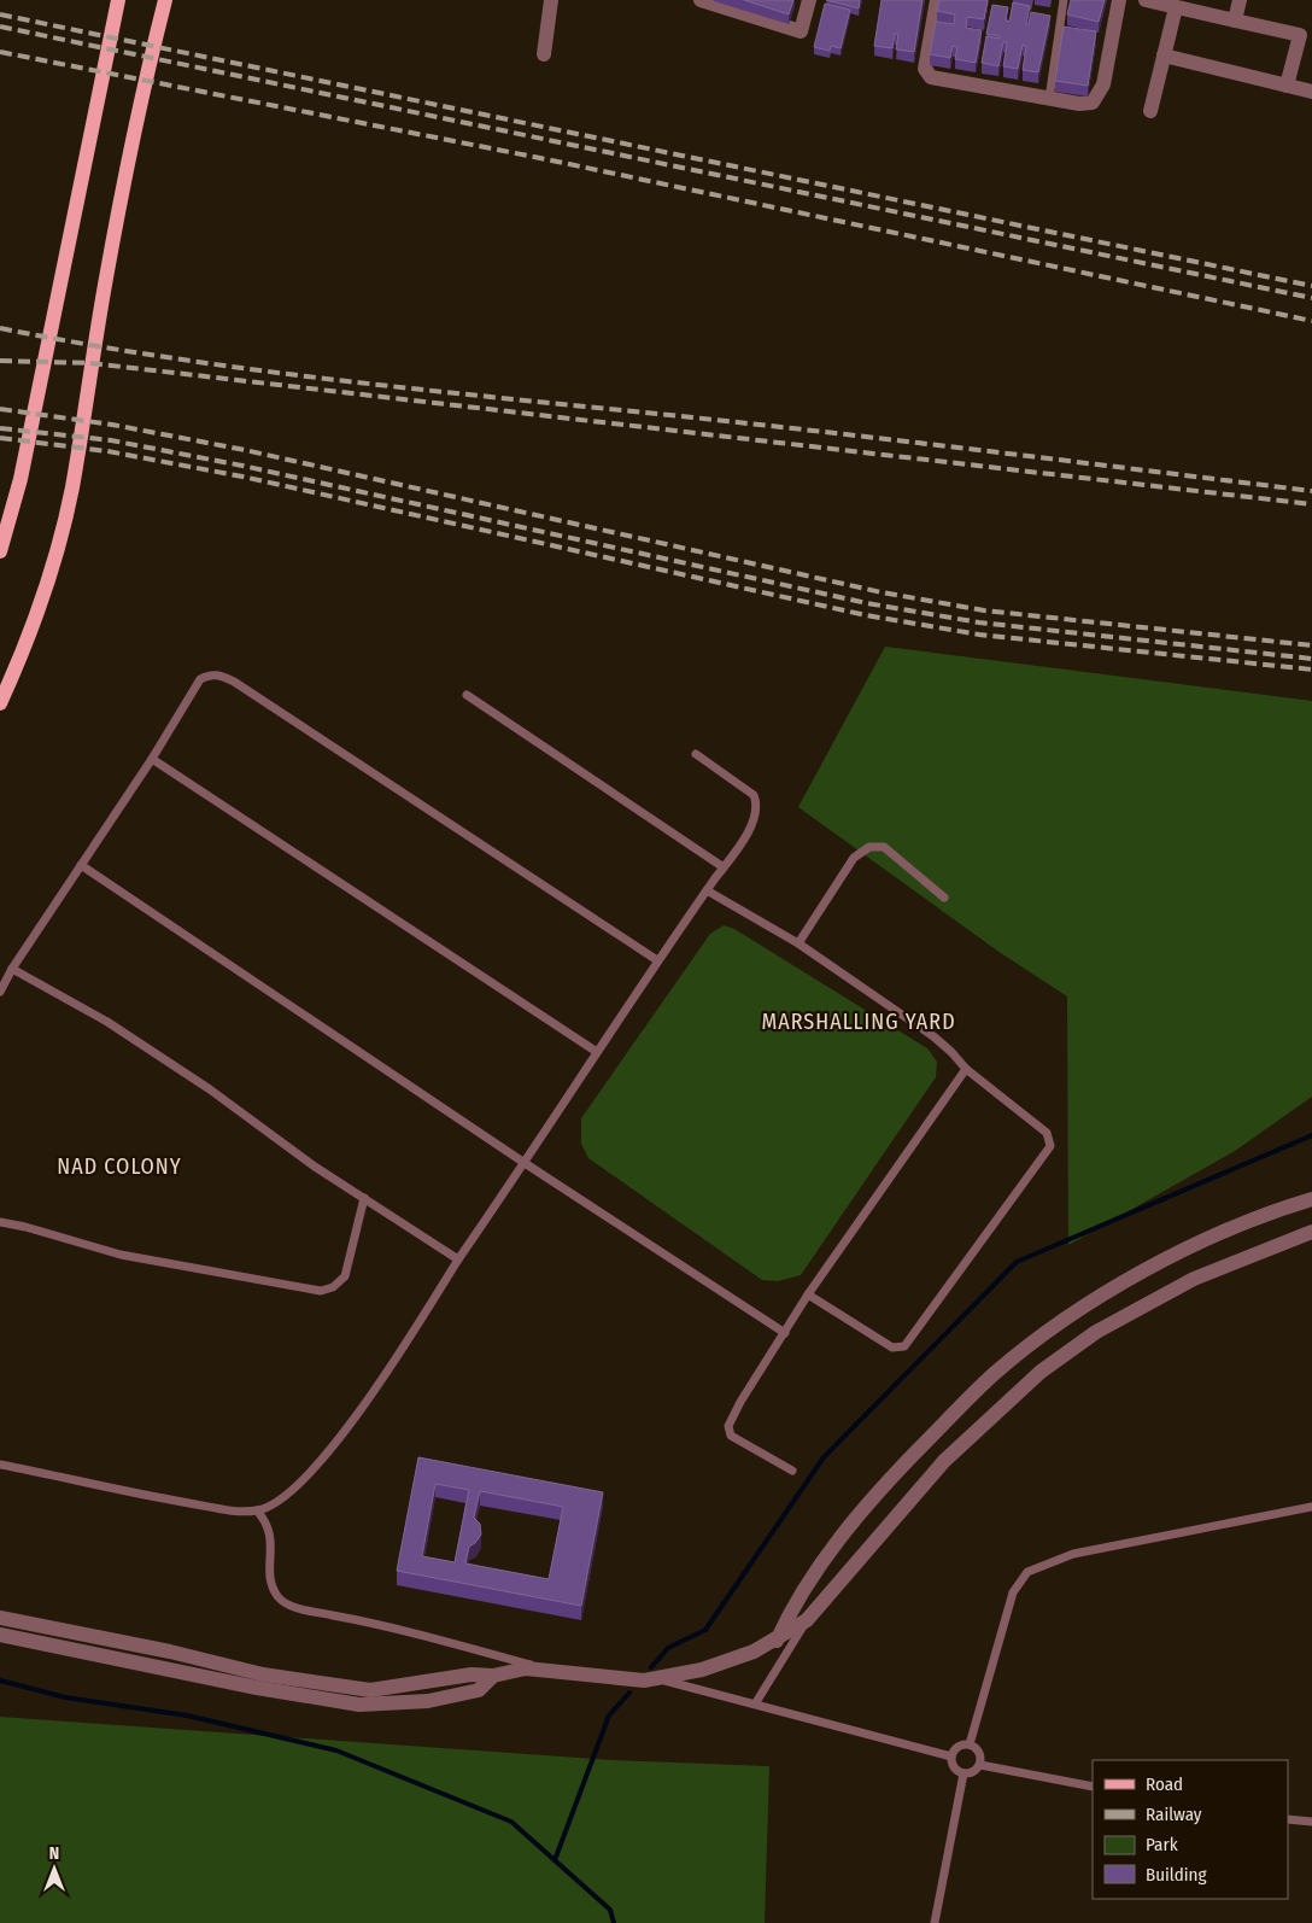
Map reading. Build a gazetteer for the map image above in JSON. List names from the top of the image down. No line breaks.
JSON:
{"districts":["MARSHALLING YARD","NAD COLONY"],"legend":["Road","Railway","Park","Building"],"north":"top"}
